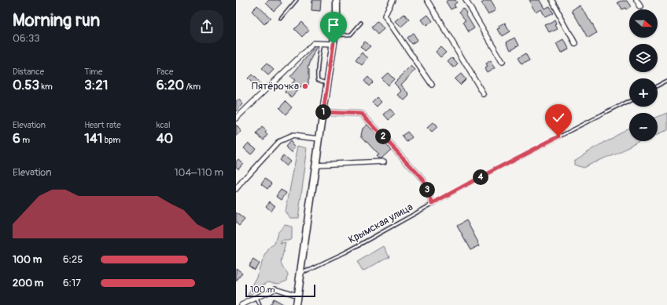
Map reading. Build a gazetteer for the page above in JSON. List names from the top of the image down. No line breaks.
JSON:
{"streets":{"lane":["Крымская улица"]},"places":["Пятёрочка"],"scale_bar":"100 m","north":"right","page":{"heading":["Morning run","06:33"],"map_buttons":["+","−"],"stats":[["Distance","0.53 km"],["Time","3:21"],["Pace","6:20 /km"],["Elevation","6 m"],["Heart rate","141 bpm"],["kcal","40"]],"pins":["1","2","4","3"],"chart":["Elevation","104–110 m"],"list":[{"name":"100 m","note":"6:25"},{"name":"200 m","note":"6:17"}],"scale":"100 m"}}
